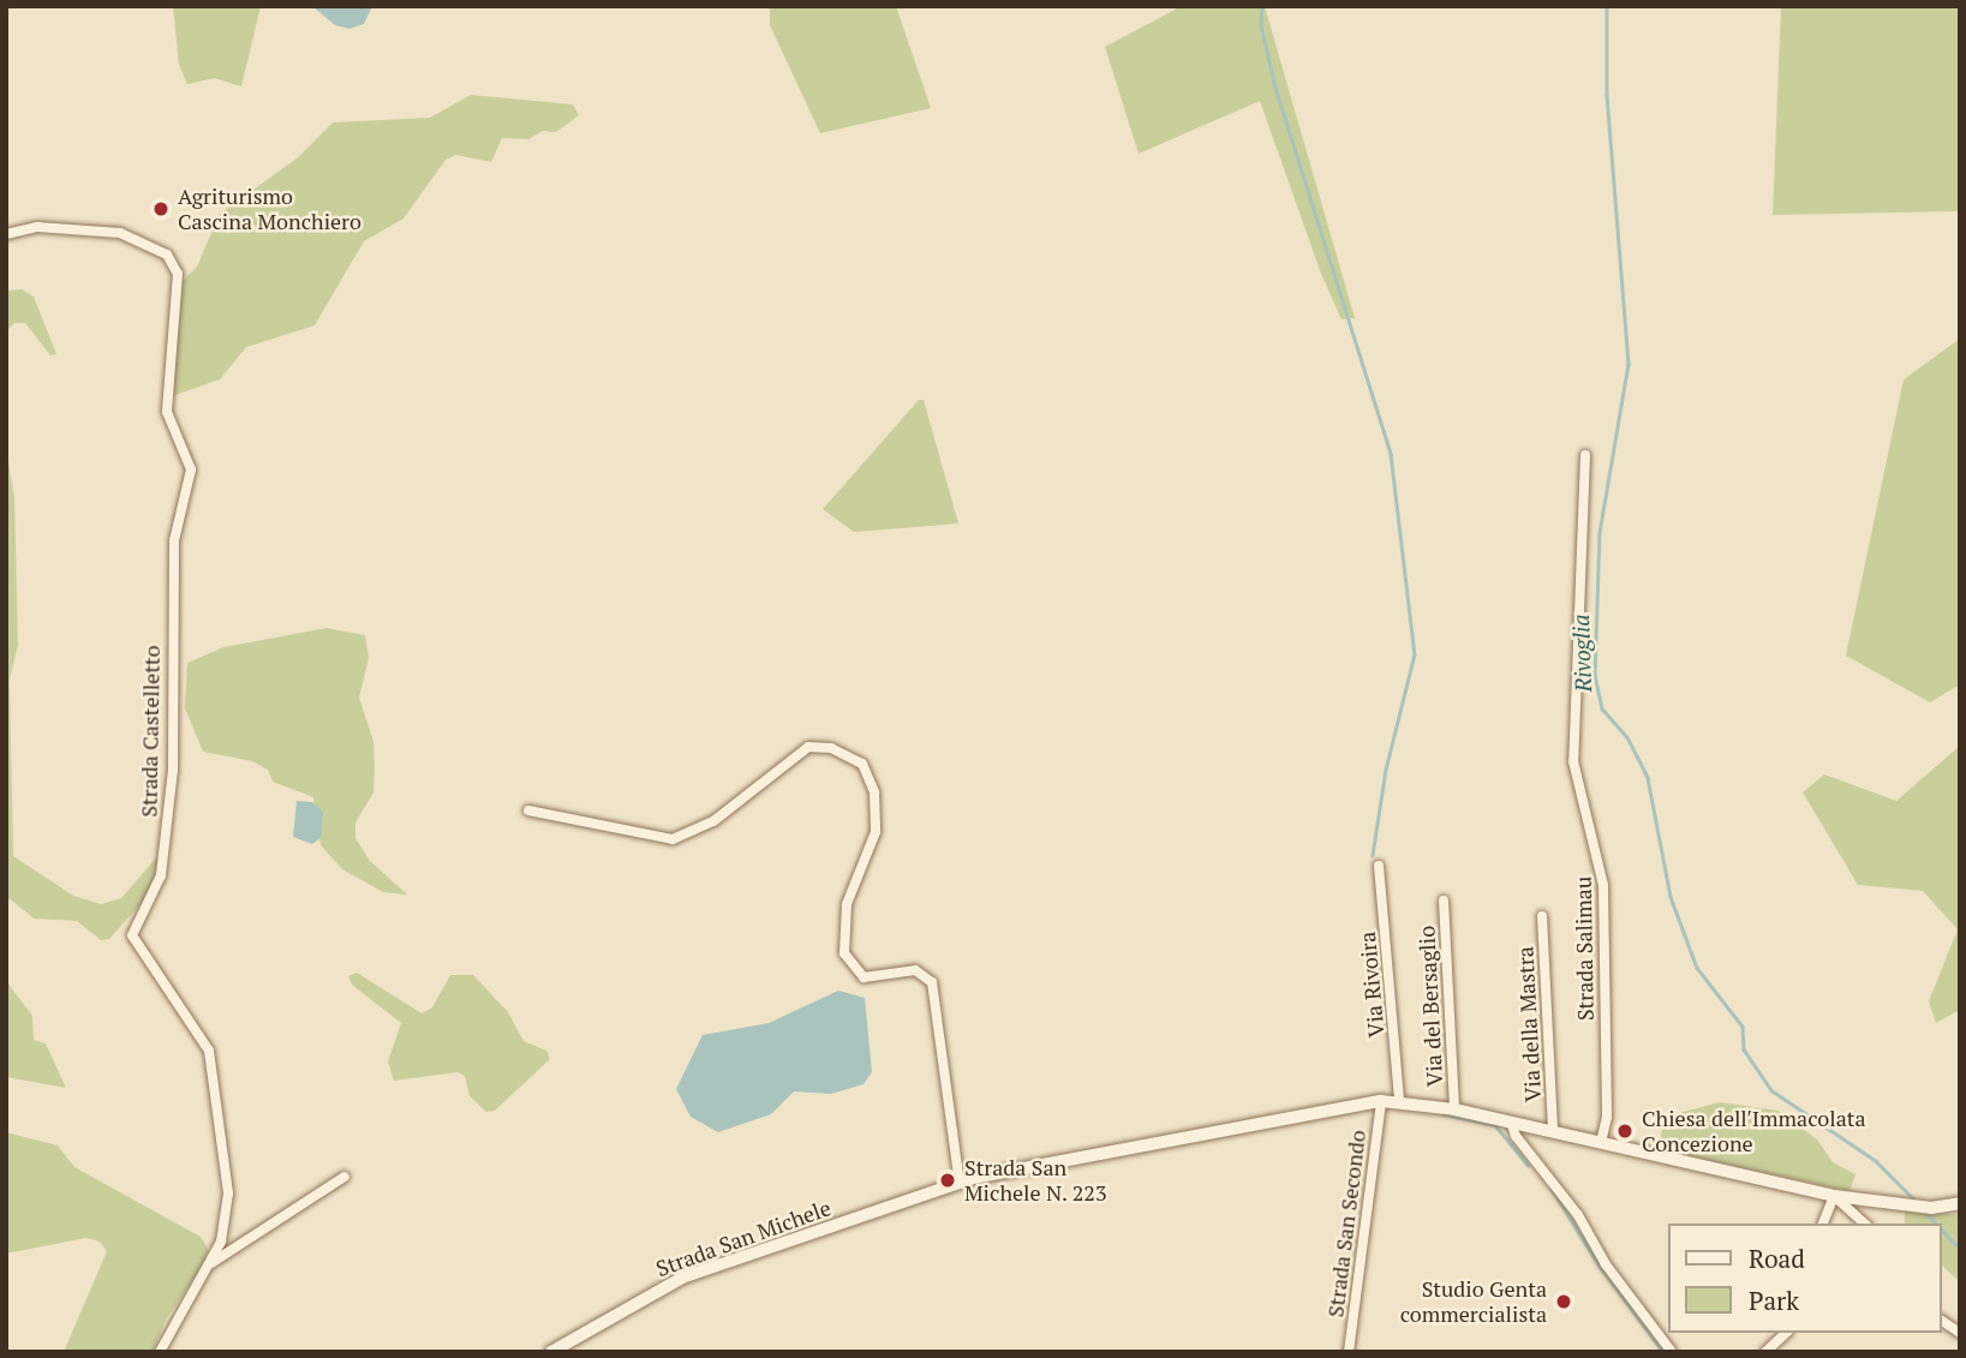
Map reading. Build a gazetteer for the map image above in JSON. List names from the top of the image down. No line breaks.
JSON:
{"streets":{"street":["Strada Castelletto","Strada Salimau","Via Rivoira","Via del Bersaglio","Via della Mastra","Strada San Secondo","Strada San Michele"]},"crossings":[["Strada Salimau","Strada San Michele"],["Via Rivoira","Strada San Michele"],["Via del Bersaglio","Strada San Michele"],["Via della Mastra","Strada San Michele"],["Strada San Secondo","Strada San Michele"]],"water":["Rivoglia"],"places":["Agriturismo Cascina Monchiero","Chiesa dell′Immacolata Concezione","Strada San Michele N. 223","Studio Genta commercialista"],"legend":["Road","Park"]}
